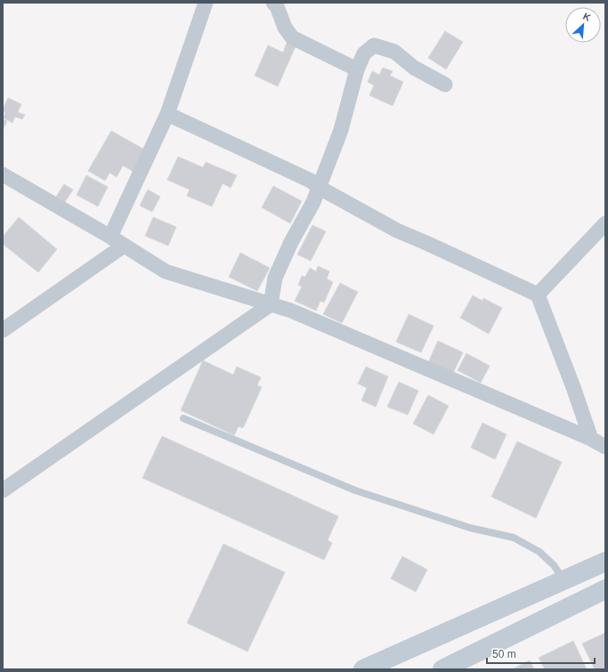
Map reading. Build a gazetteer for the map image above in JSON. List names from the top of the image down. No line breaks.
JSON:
{"scale_bar":"50 m","north":"top right"}
